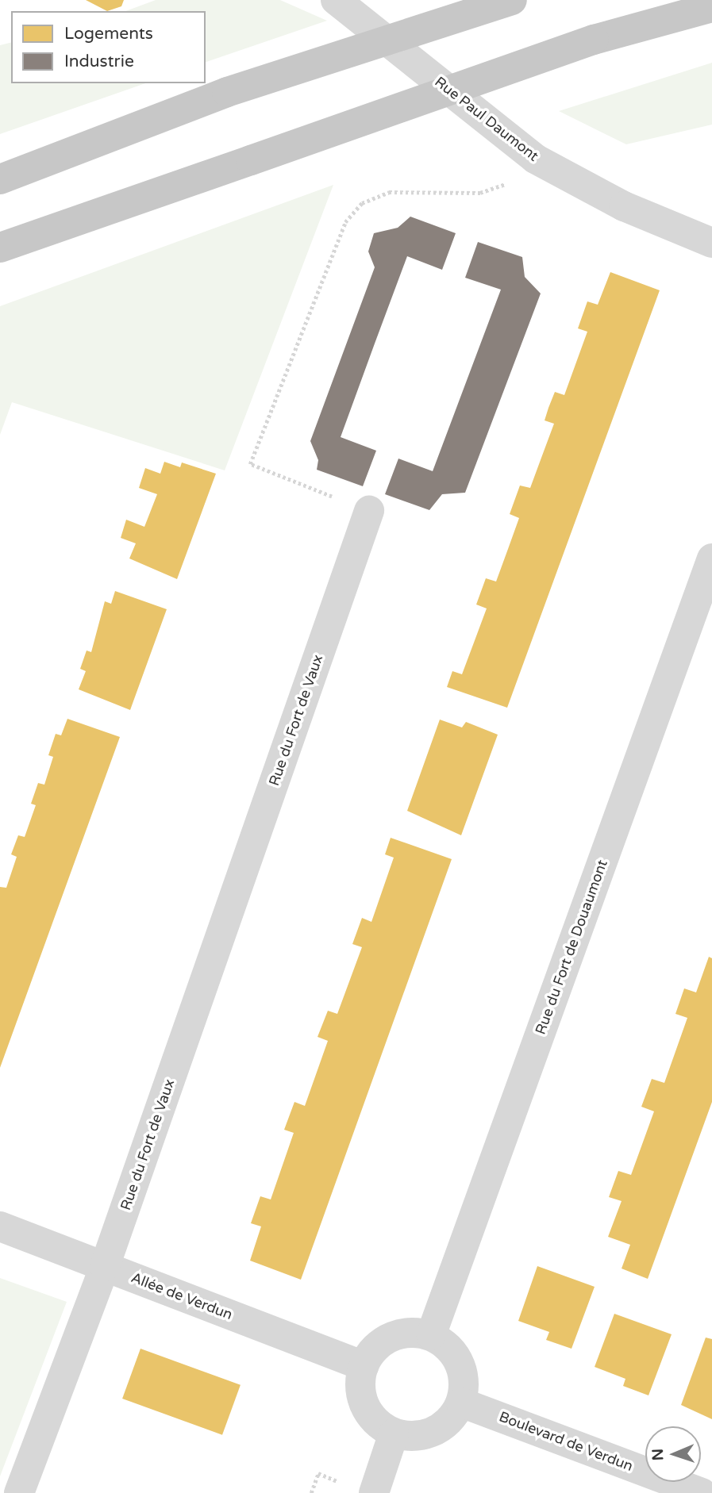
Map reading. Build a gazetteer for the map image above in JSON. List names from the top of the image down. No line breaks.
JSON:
{"streets":{"street":["Rue Paul Daumont","Rue du Fort de Vaux","Rue du Fort de Douaumont","Allée de Verdun","Boulevard de Verdun"]},"crossings":[["Rue du Fort de Vaux","Allée de Verdun"],["Rue du Fort de Douaumont","Allée de Verdun"],["Rue du Fort de Douaumont","Boulevard de Verdun"],["Allée de Verdun","Boulevard de Verdun"]],"legend":["Logements","Industrie"],"north":"left"}
